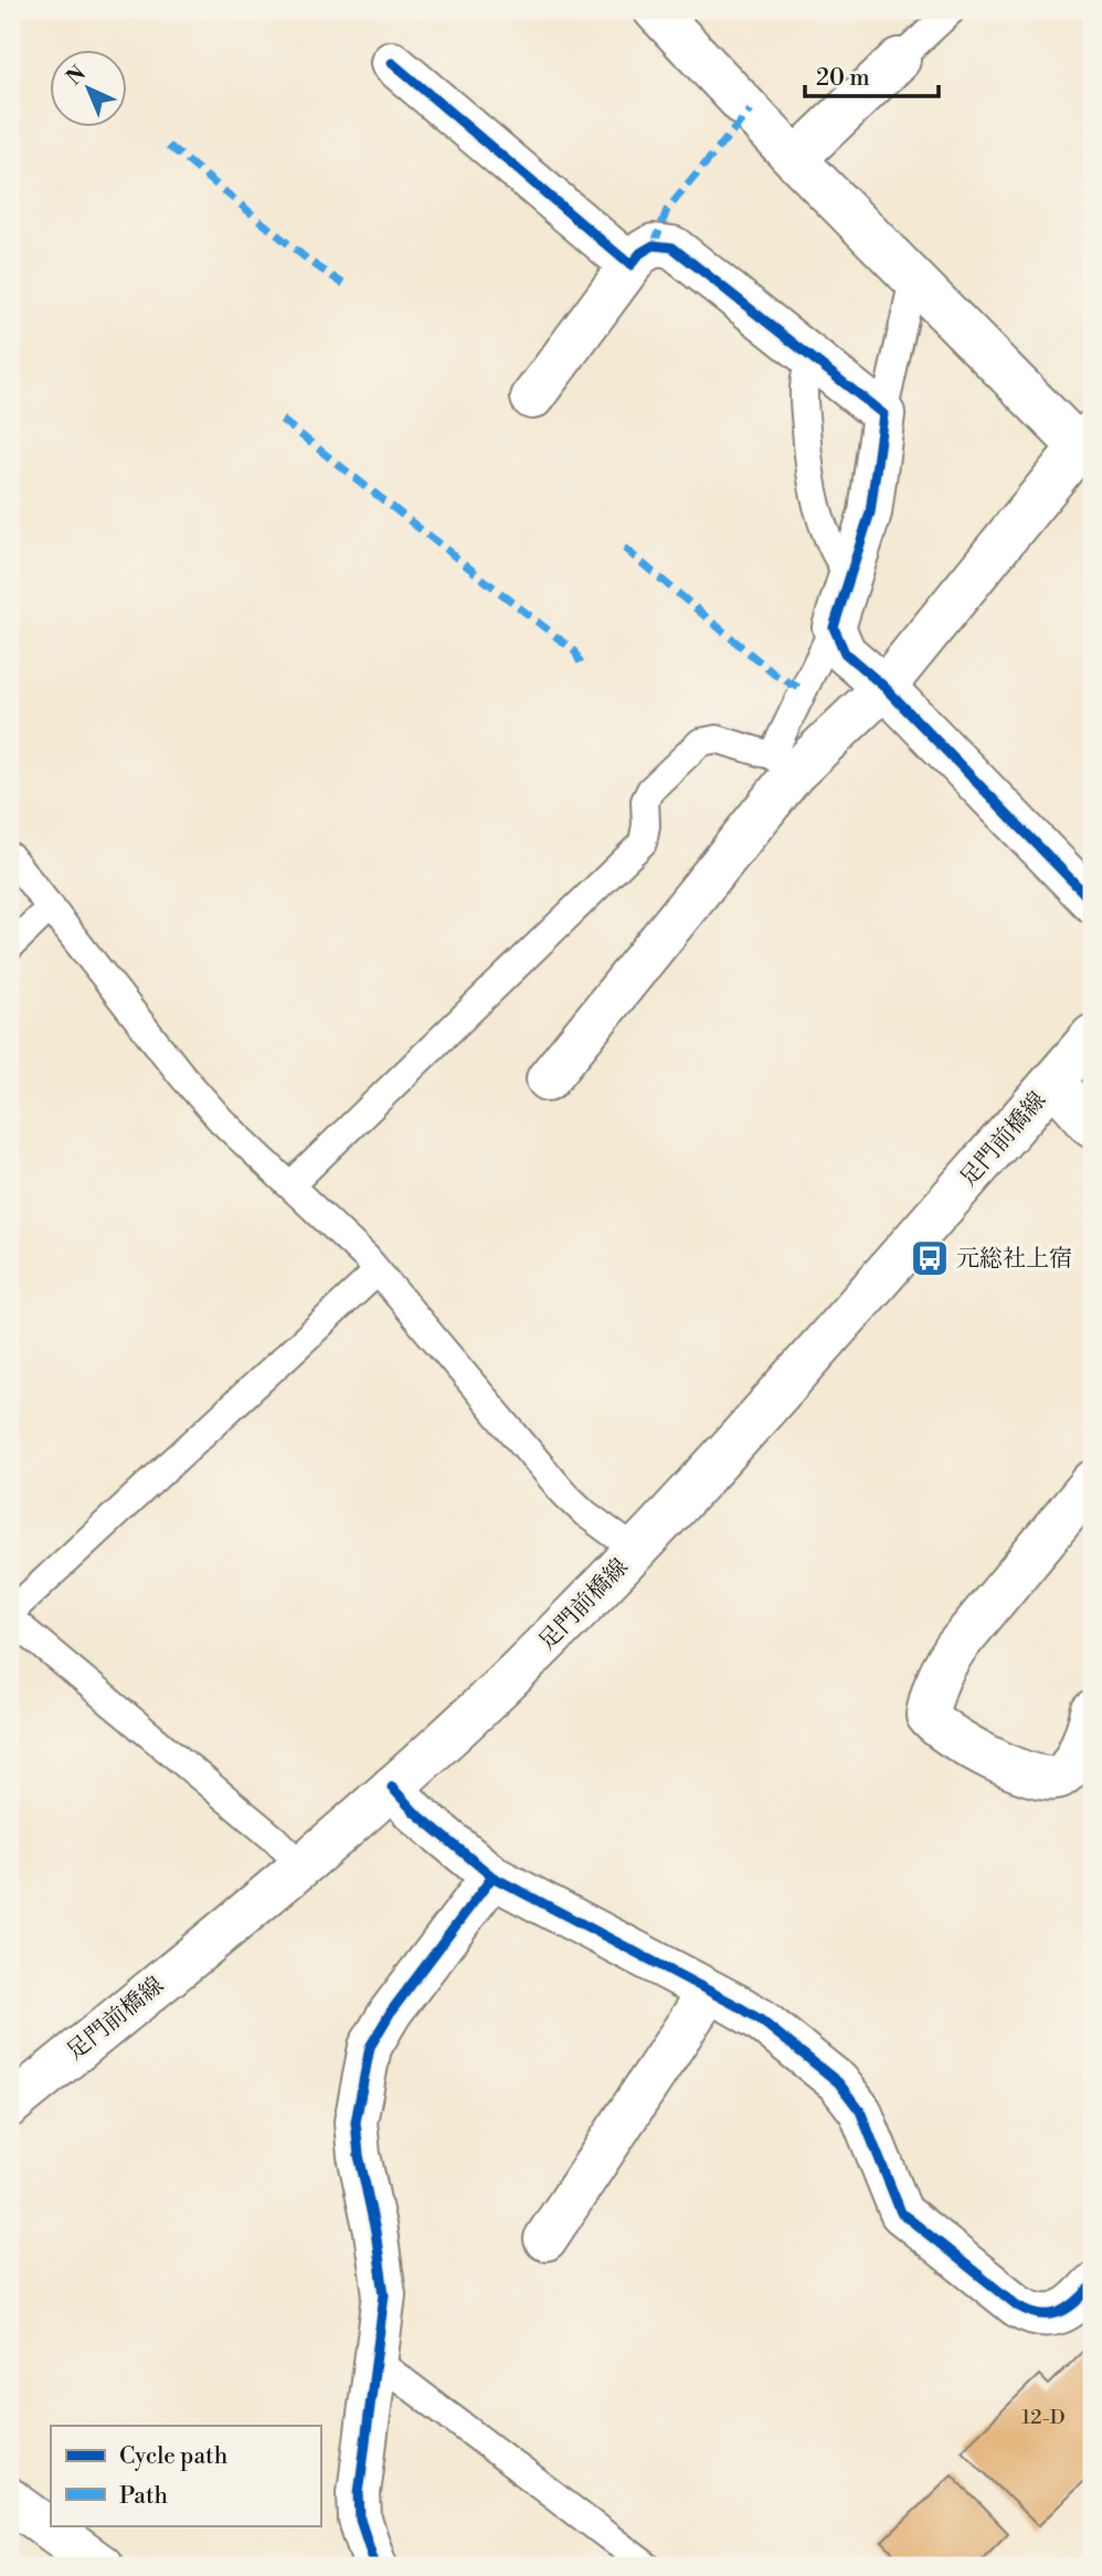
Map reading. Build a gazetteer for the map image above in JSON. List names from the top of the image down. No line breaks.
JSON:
{"streets":{"street":["足門前橋線"]},"places":{"bus stop":["元総社上宿"]},"house_numbers":["12-D"],"legend":["Cycle path","Path"],"scale_bar":"20 m","north":"top left"}
